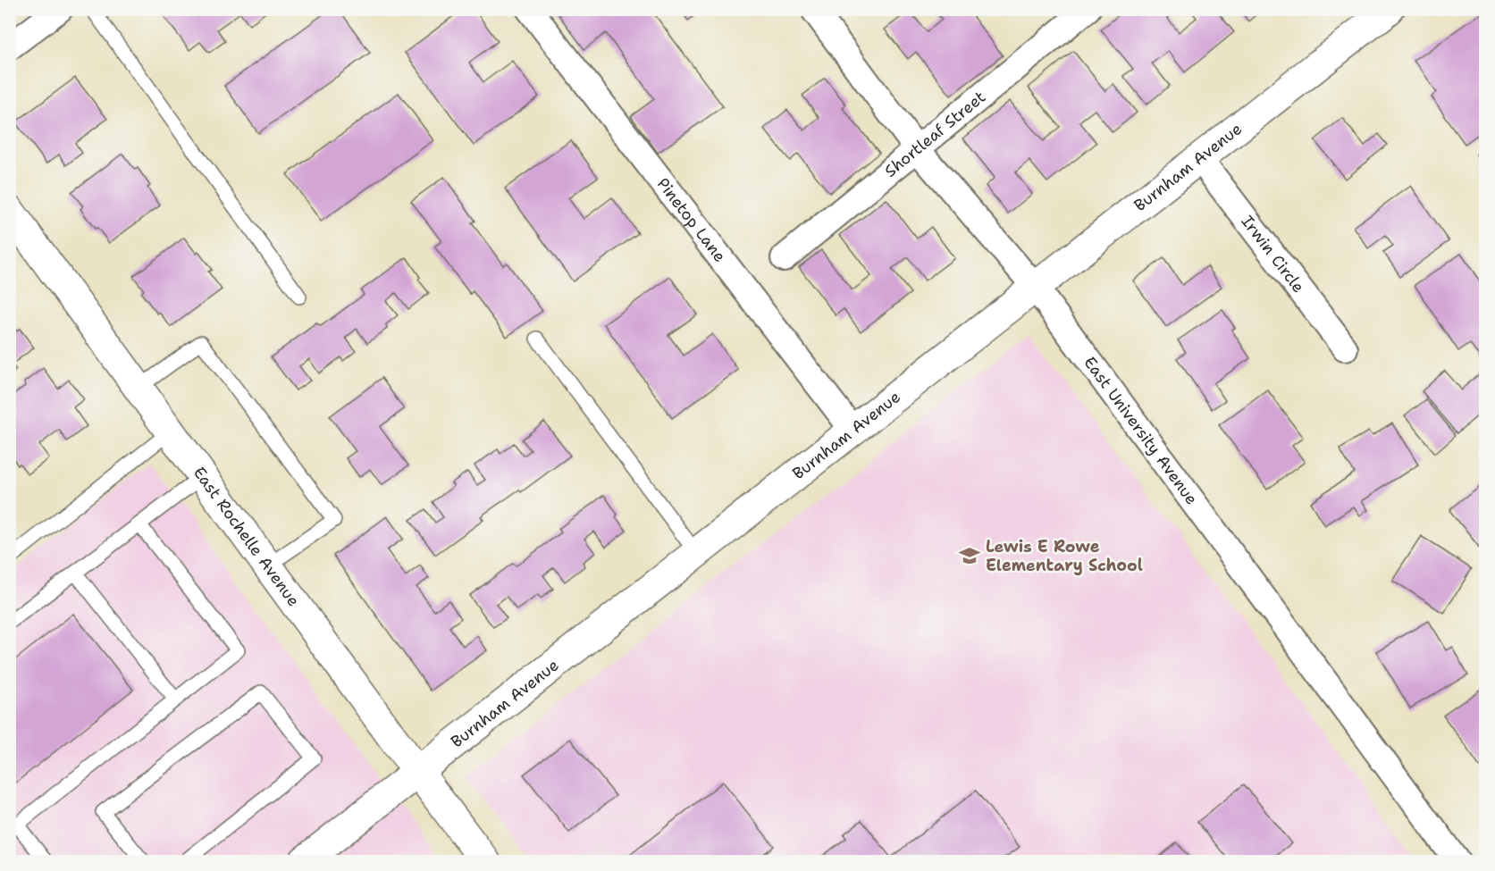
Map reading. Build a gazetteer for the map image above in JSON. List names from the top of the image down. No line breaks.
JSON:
{"streets":{"street":["Shortleaf Street","Burnham Avenue","Pinetop Lane","Irwin Circle","East University Avenue","East Rochelle Avenue"]},"crossings":[["Shortleaf Street","East University Avenue"],["Burnham Avenue","Pinetop Lane"],["Burnham Avenue","Irwin Circle"],["Burnham Avenue","East University Avenue"],["Burnham Avenue","East Rochelle Avenue"]],"places":{"school or university":["Lewis E Rowe Elementary School"]}}
